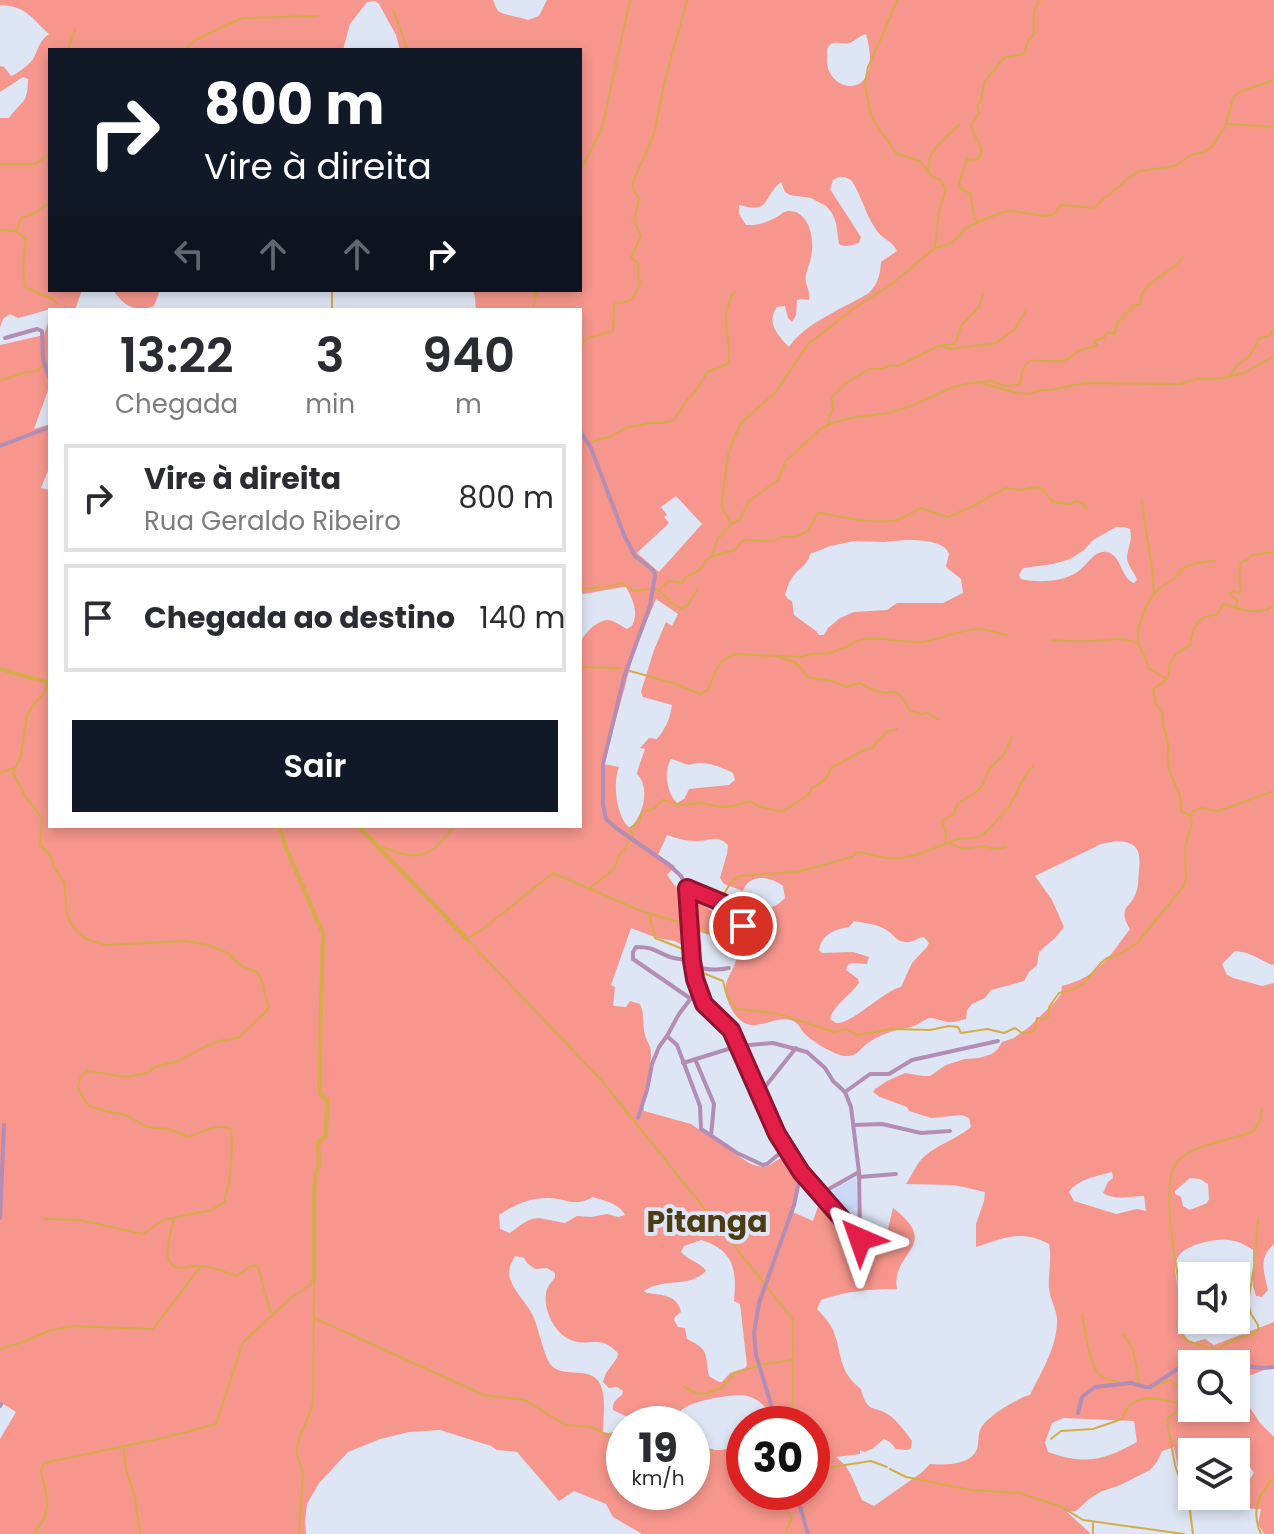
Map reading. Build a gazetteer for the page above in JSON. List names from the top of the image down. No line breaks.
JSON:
{"districts":["Pitanga"],"page":{"turn":["800 m","Vire à direita"],"eta":["13:22","Chegada","3","min","940","m"],"list":[{"name":"Vire à direita","note":"Rua Geraldo Ribeiro","value":"800 m"},{"name":"Chegada ao destino","value":"140 m"}],"buttons":"Sair","speed":"19 km/h","limit":"30"}}
